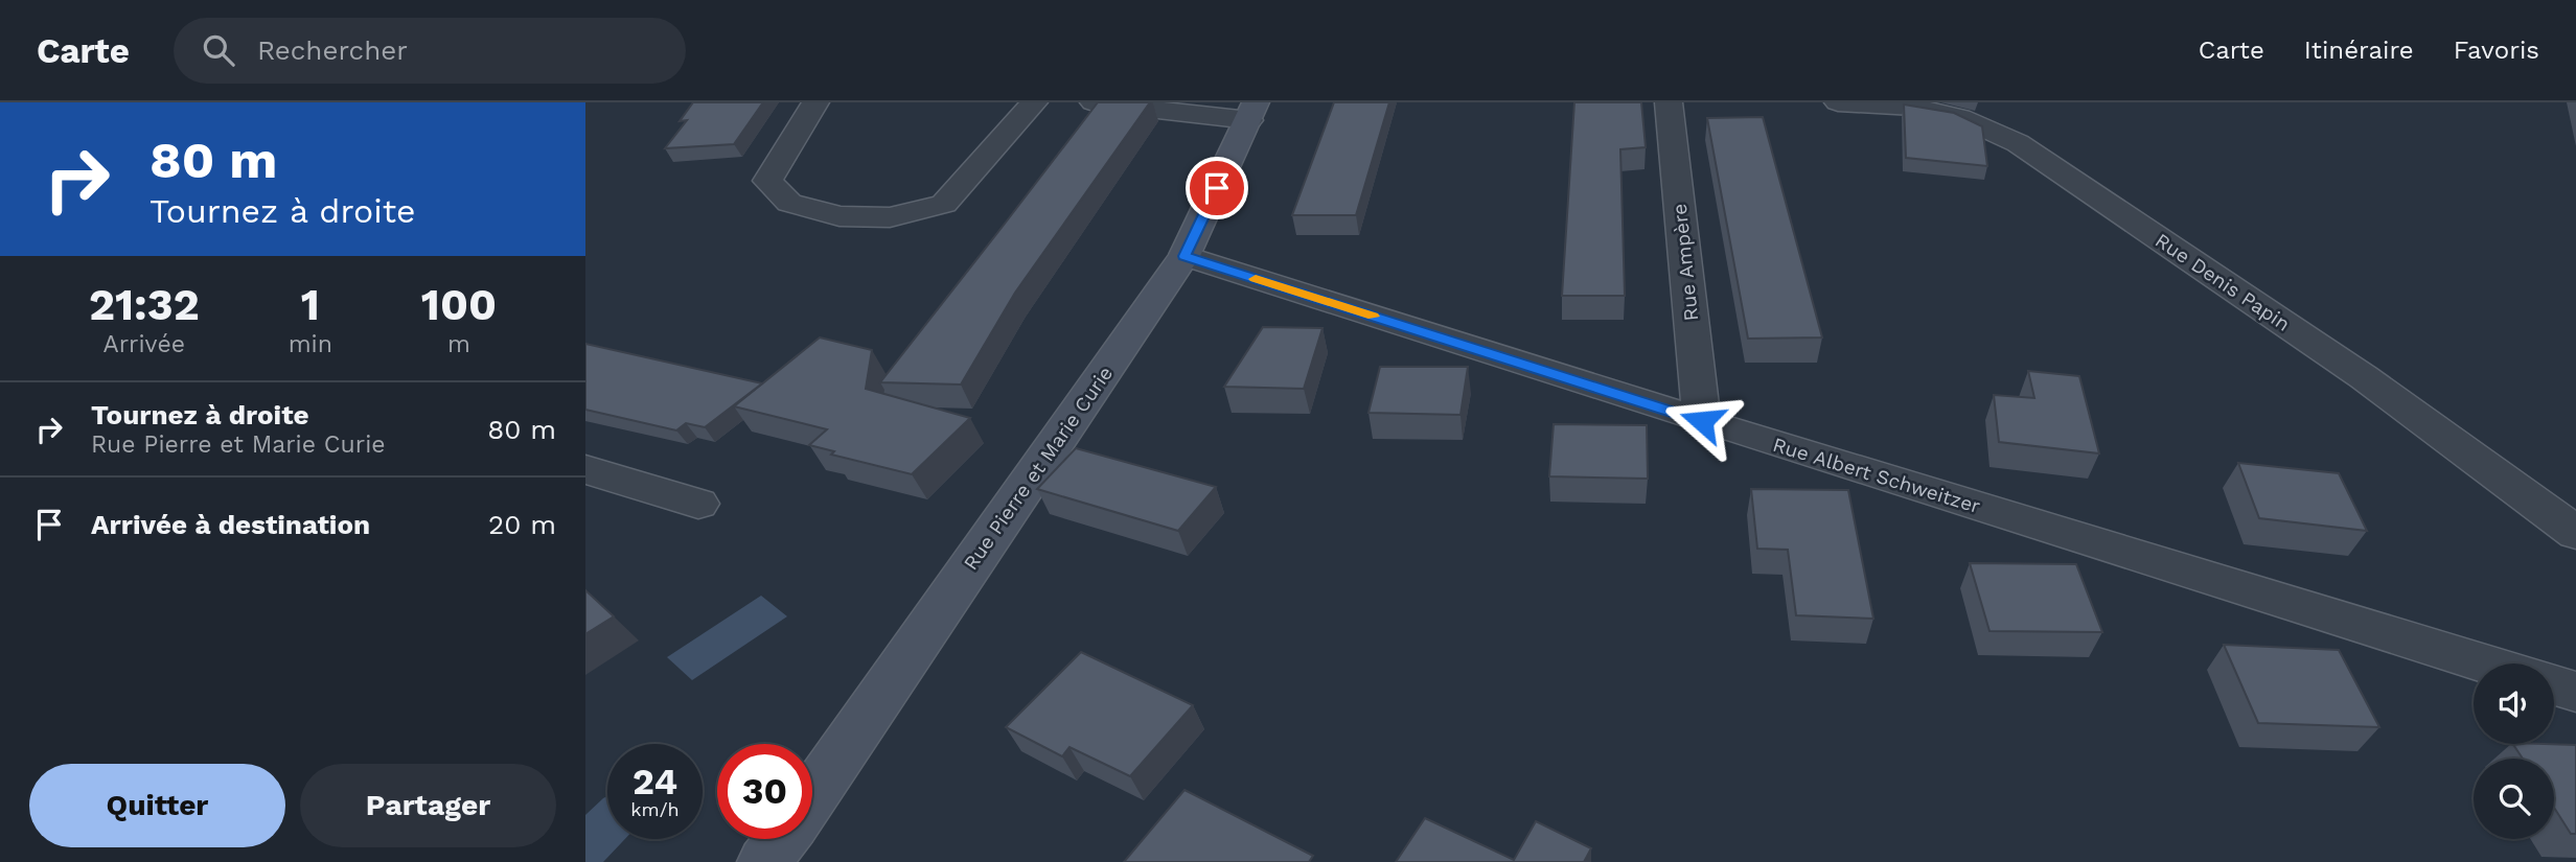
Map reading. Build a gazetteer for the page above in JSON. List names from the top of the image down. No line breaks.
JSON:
{"streets":{"main road":["Rue Pierre et Marie Curie"],"street":["Rue Ampère","Rue Denis Papin","Rue Albert Schweitzer"]},"crossings":[["Rue Ampère","Rue Albert Schweitzer"],["Rue Pierre et Marie Curie","Rue Albert Schweitzer"]],"page":{"header":"Carte","search":"Rechercher","nav":["Carte","Itinéraire","Favoris"],"turn":["80 m","Tournez à droite"],"eta":["21:32","Arrivée","1","min","100","m"],"list":[{"name":"Tournez à droite","note":"Rue Pierre et Marie Curie","value":"80 m"},{"name":"Arrivée à destination","value":"20 m"}],"speed":"24 km/h","limit":"30","buttons":["Quitter","Partager"]}}
